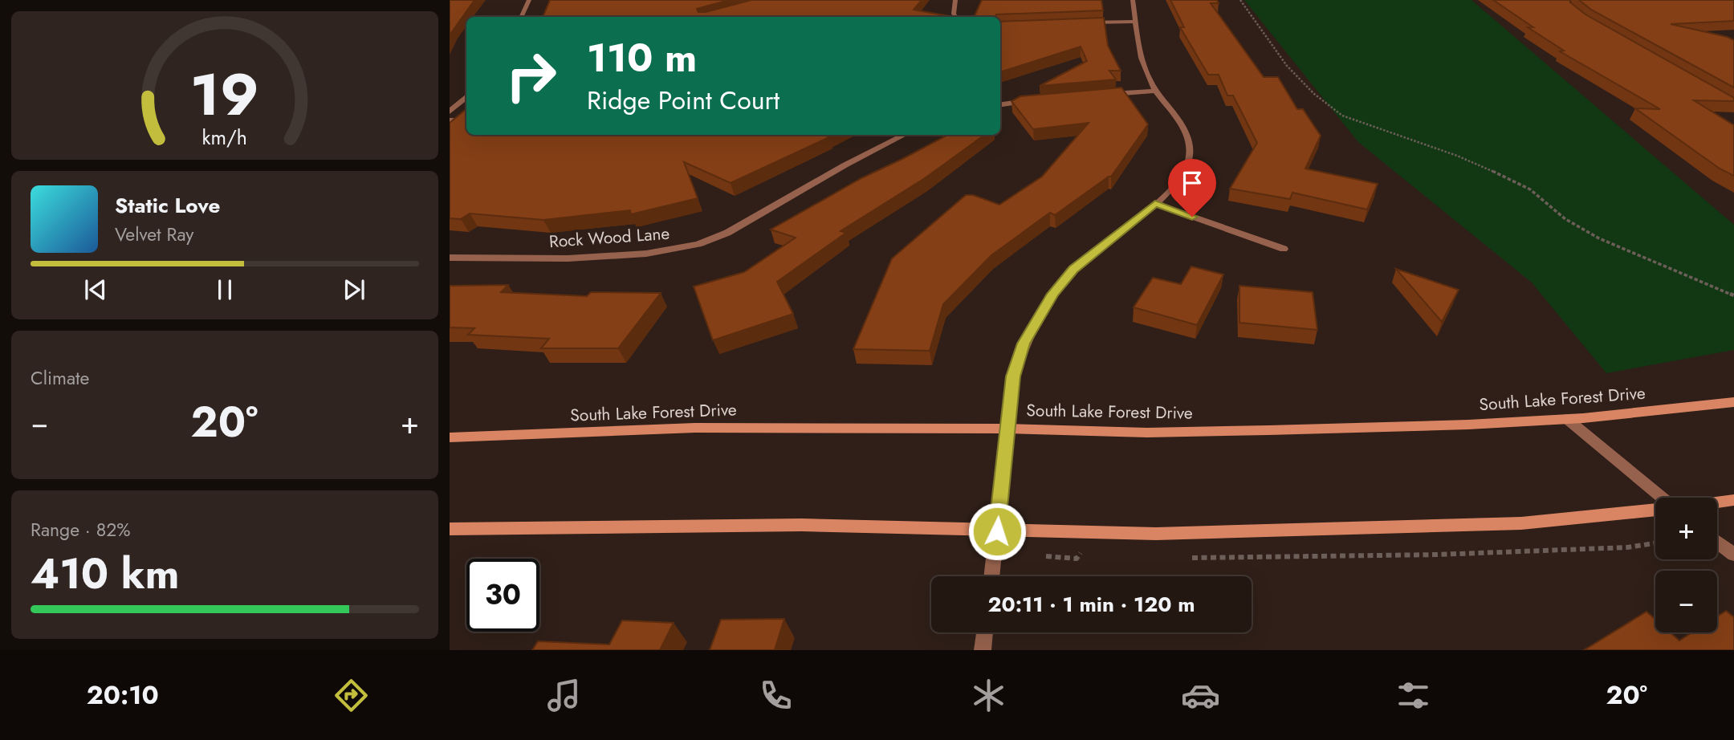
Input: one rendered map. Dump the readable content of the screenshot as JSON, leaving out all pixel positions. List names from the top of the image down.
{
  "streets": {
    "main road": ["South Lake Forest Drive"],
    "street": ["Rock Wood Lane"]
  },
  "page": {
    "turn": ["110 m", "Ridge Point Court"],
    "song": ["Static Love", "Velvet Ray"],
    "tile": [
      "Climate",
      ["Range · 82%", "410 km"]
    ],
    "heat": ["−", "20°", "+"],
    "map_buttons": ["+", "−"],
    "limit": "30",
    "trip": "20:11 · 1 min · 120 m",
    "tabs": ["20:10", "20°"],
    "gauge": ["19", "km/h"]
  }
}
